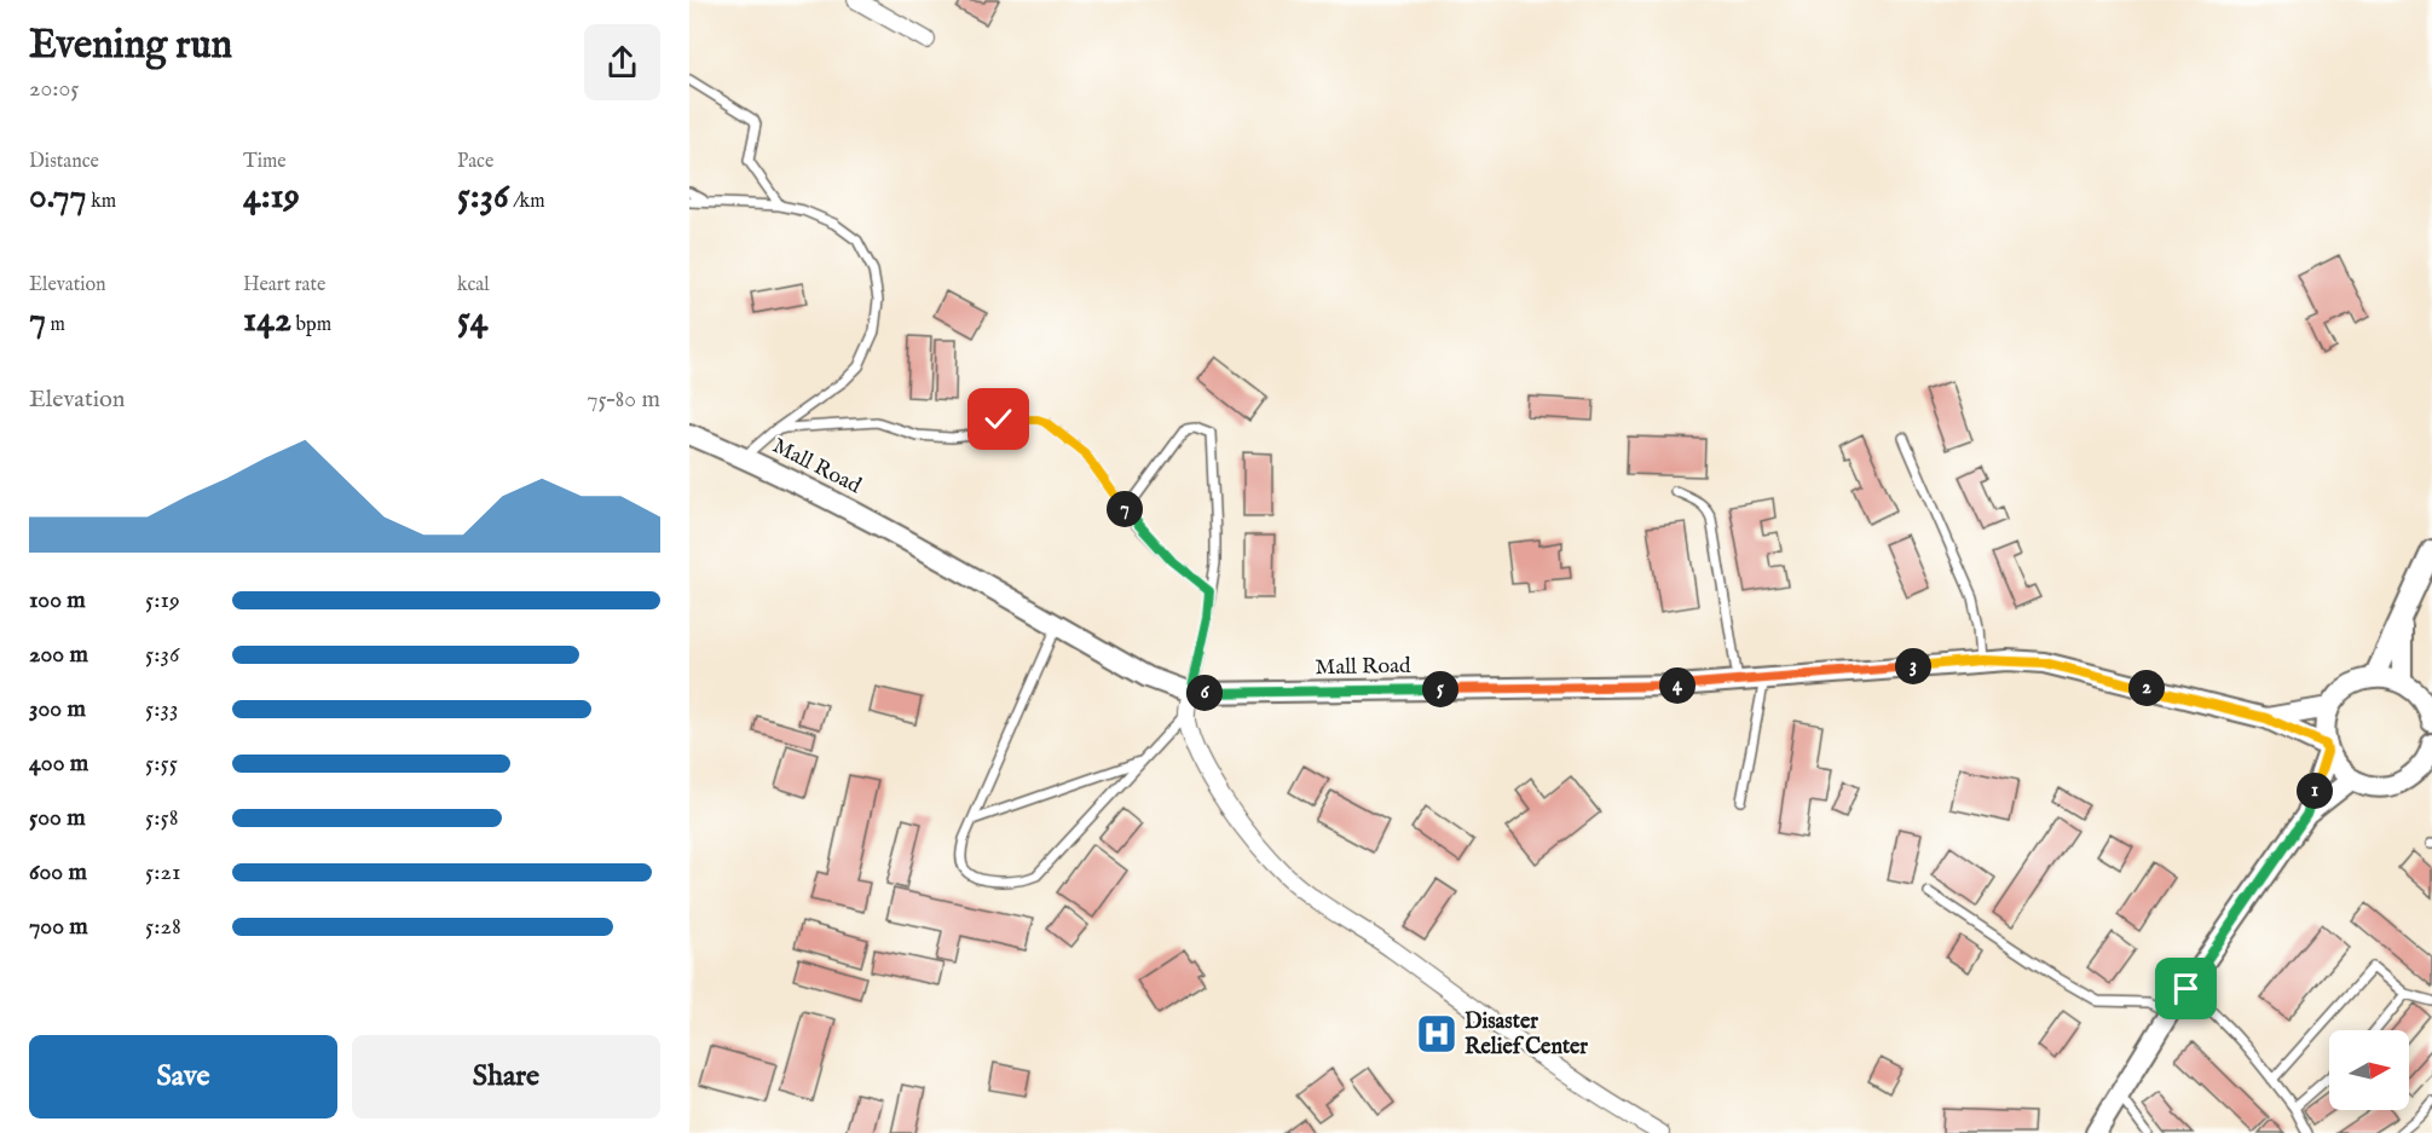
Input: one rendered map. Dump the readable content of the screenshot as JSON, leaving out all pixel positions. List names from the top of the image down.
{
  "streets": {
    "street": ["Mall Road"]
  },
  "places": {
    "hospital": ["Disaster Relief Center"]
  },
  "north": "right",
  "page": {
    "heading": ["Evening run", "20:05"],
    "stats": [
      ["Distance", "0.77 km"],
      ["Time", "4:19"],
      ["Pace", "5:36 /km"],
      ["Elevation", "7 m"],
      ["Heart rate", "142 bpm"],
      ["kcal", "54"]
    ],
    "chart": ["Elevation", "75–80 m"],
    "pins": [
      "7",
      "3",
      "4",
      "2",
      "5",
      "6",
      "1"
    ],
    "list": [
      {
        "name": "100 m",
        "note": "5:19"
      },
      {
        "name": "200 m",
        "note": "5:36"
      },
      {
        "name": "300 m",
        "note": "5:33"
      },
      {
        "name": "400 m",
        "note": "5:55"
      },
      {
        "name": "500 m",
        "note": "5:58"
      },
      {
        "name": "600 m",
        "note": "5:21"
      },
      {
        "name": "700 m",
        "note": "5:28"
      }
    ],
    "buttons": ["Save", "Share"]
  }
}
